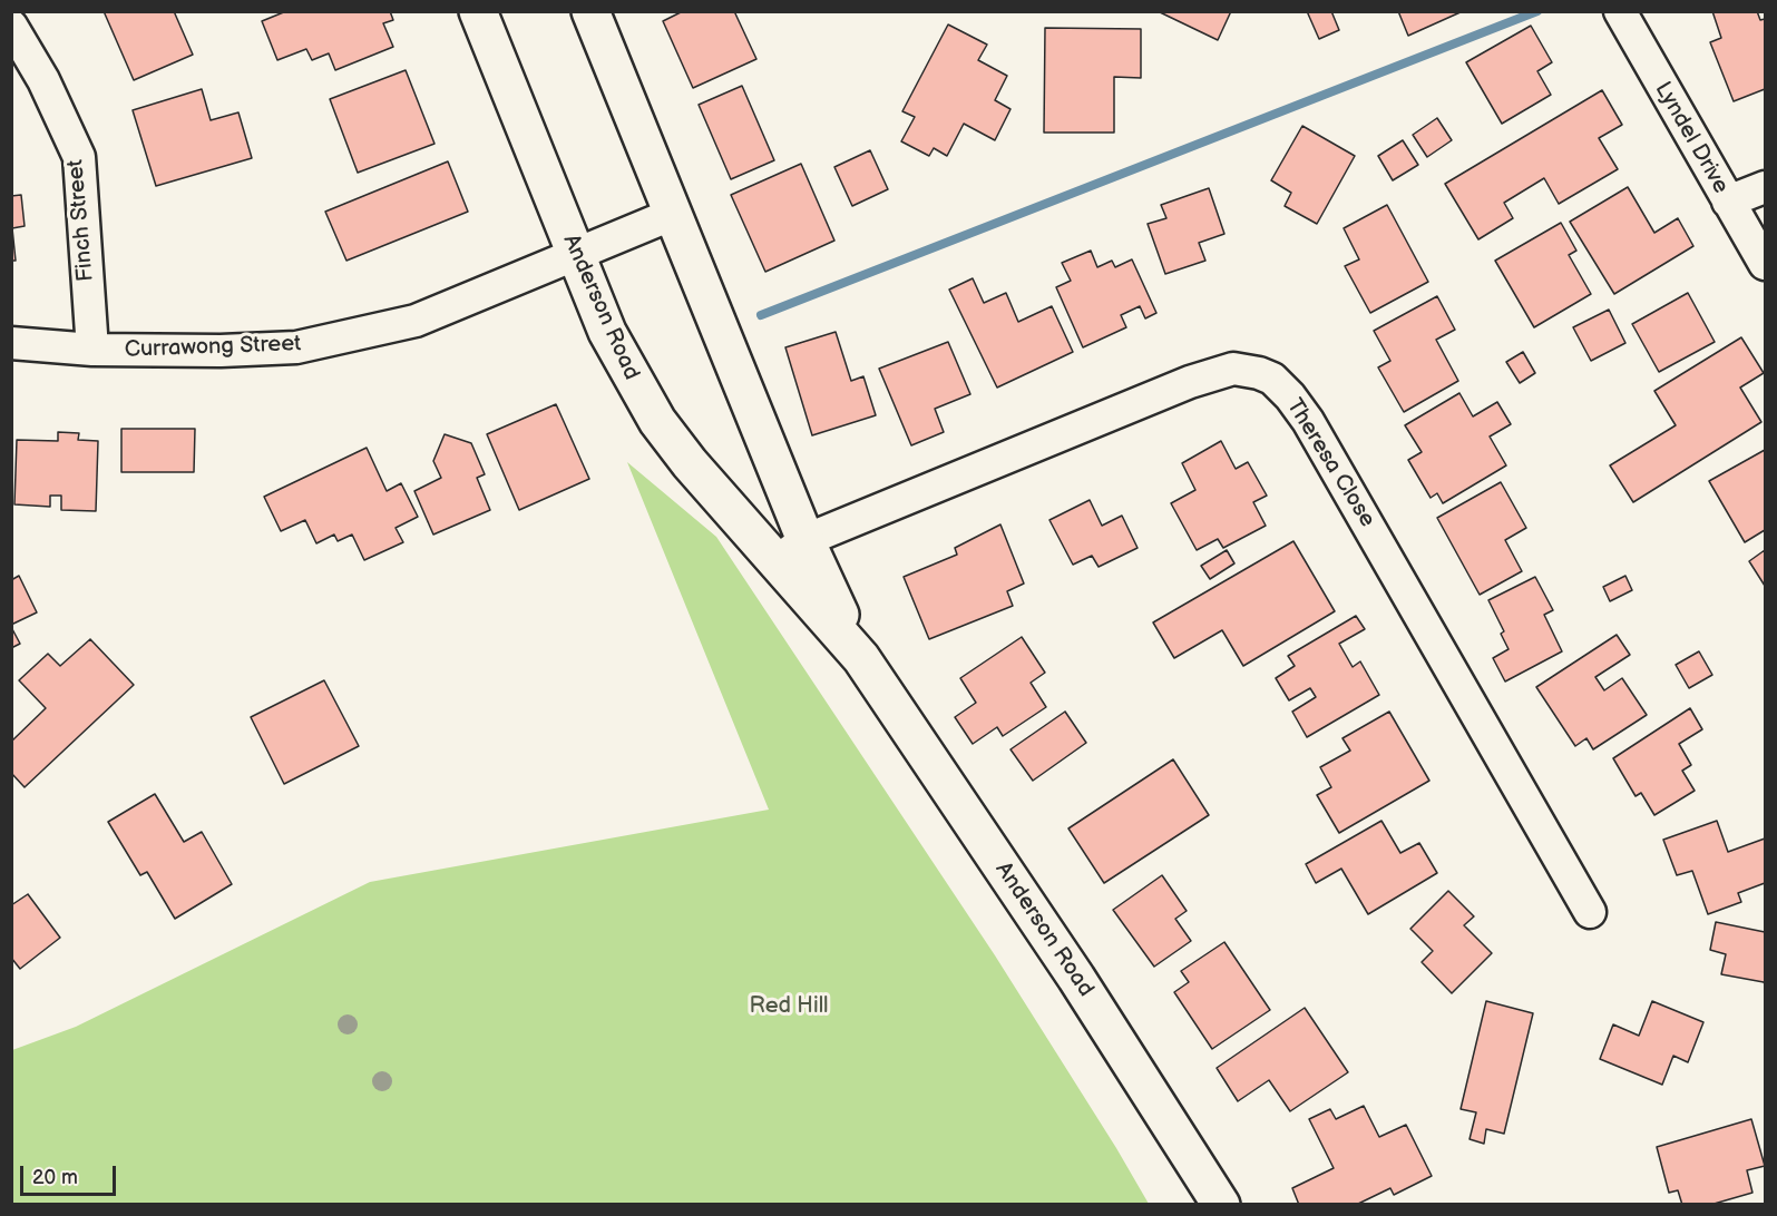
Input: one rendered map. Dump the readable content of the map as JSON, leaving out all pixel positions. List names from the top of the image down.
{
  "streets": {
    "street": [
      "Lyndel Drive",
      "Finch Street",
      "Anderson Road",
      "Currawong Street",
      "Theresa Close"
    ]
  },
  "crossings": [
    ["Finch Street", "Currawong Street"],
    ["Anderson Road", "Currawong Street"],
    ["Anderson Road", "Theresa Close"]
  ],
  "parks": ["Red Hill"],
  "scale_bar": "20 m"
}
